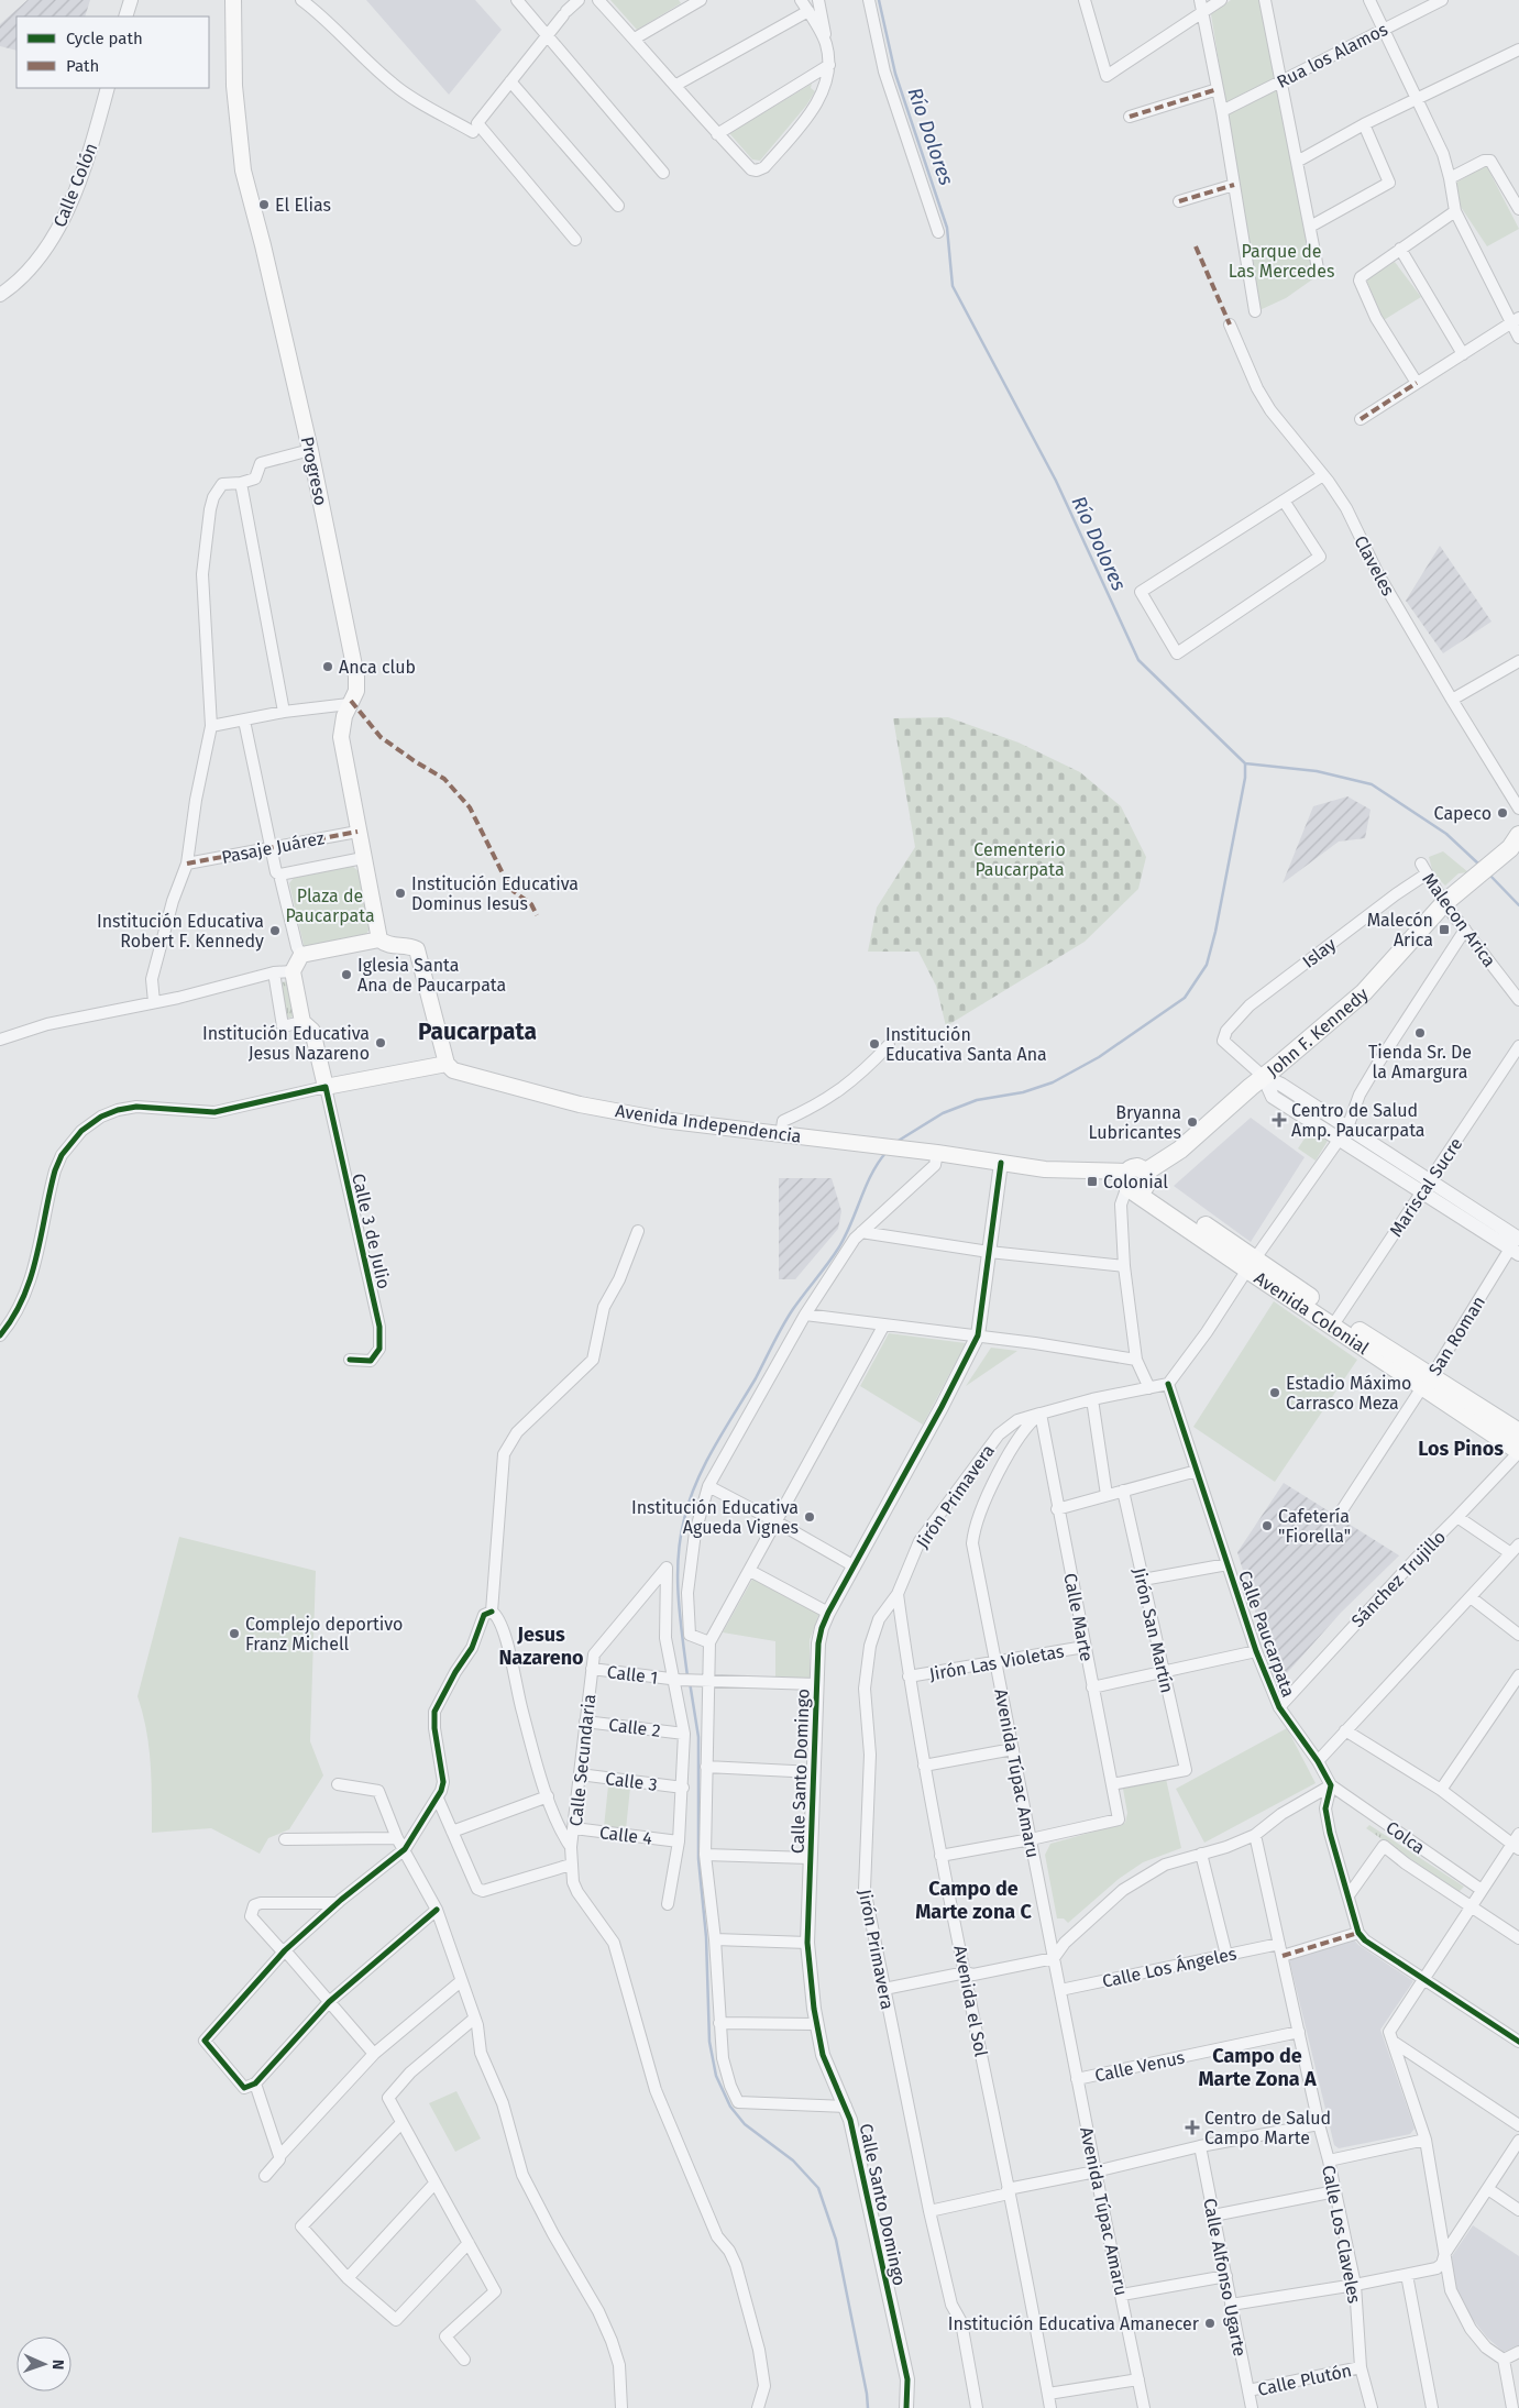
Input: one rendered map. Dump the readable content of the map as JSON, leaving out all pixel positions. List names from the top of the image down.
{
  "streets": {
    "main road": [
      "Progreso",
      "John F. Kennedy",
      "Avenida Independencia",
      "Avenida Colonial"
    ],
    "street": [
      "Rua los Alamos",
      "Calle Colón",
      "Claveles",
      "Pasaje Juárez",
      "Malecon Arica",
      "Islay",
      "Mariscal Sucre",
      "Calle 3 de Julio",
      "San Roman",
      "Jirón Primavera",
      "Sánchez Trujillo",
      "Calle Marte",
      "Jirón San Martín",
      "Calle Paucarpata",
      "Jirón Las Violetas",
      "Calle 1",
      "Calle 2",
      "Calle Secundaria",
      "Calle Santo Domingo",
      "Avenida Túpac Amaru",
      "Calle 3",
      "Calle 4",
      "Colca",
      "Calle Los Ángeles",
      "Avenida el Sol",
      "Calle Venus",
      "Calle Los Claveles",
      "Calle Alfonso Ugarte",
      "Calle Plutón"
    ]
  },
  "crossings": [
    ["Progreso", "Pasaje Juárez"],
    ["Malecon Arica", "Islay"],
    ["Malecon Arica", "John F. Kennedy"],
    ["Islay", "John F. Kennedy"],
    ["John F. Kennedy", "Avenida Independencia"],
    ["John F. Kennedy", "Avenida Colonial"],
    ["Avenida Independencia", "Avenida Colonial"],
    ["Avenida Independencia", "Calle Santo Domingo"],
    ["Mariscal Sucre", "Avenida Colonial"],
    ["Avenida Colonial", "San Roman"],
    ["Avenida Colonial", "Sánchez Trujillo"],
    ["Jirón Primavera", "Calle Marte"],
    ["Jirón Primavera", "Avenida Túpac Amaru"],
    ["Jirón Primavera", "Avenida el Sol"],
    ["Sánchez Trujillo", "Calle Paucarpata"],
    ["Calle Marte", "Jirón San Martín"],
    ["Calle Marte", "Jirón Las Violetas"],
    ["Calle Marte", "Avenida Túpac Amaru"],
    ["Calle Paucarpata", "Colca"],
    ["Jirón Las Violetas", "Avenida Túpac Amaru"],
    ["Jirón Las Violetas", "Avenida el Sol"],
    ["Calle 1", "Calle Secundaria"],
    ["Calle 1", "Calle Santo Domingo"],
    ["Calle 2", "Calle Secundaria"],
    ["Calle Secundaria", "Calle 3"],
    ["Calle Secundaria", "Calle 4"],
    ["Avenida Túpac Amaru", "Calle Los Ángeles"],
    ["Avenida Túpac Amaru", "Calle Venus"],
    ["Calle Los Ángeles", "Calle Los Claveles"],
    ["Calle Venus", "Calle Los Claveles"],
    ["Calle Los Claveles", "Calle Plutón"],
    ["Calle Alfonso Ugarte", "Calle Plutón"]
  ],
  "districts": [
    "Paucarpata",
    "Los Pinos",
    "Jesus Nazareno",
    "Campo de Marte zona C",
    "Campo de Marte Zona A"
  ],
  "water": ["Río Dolores"],
  "parks": ["Parque de Las Mercedes", "Cementerio Paucarpata", "Plaza de Paucarpata"],
  "places": {
    "other": [
      "El Elias",
      "Anca club",
      "Capeco",
      "Institución Educativa Dominus Iesus",
      "Institución Educativa Robert F. Kennedy",
      "Iglesia Santa Ana de Paucarpata",
      "Tienda Sr. De la Amargura",
      "Institución Educativa Jesus Nazareno",
      "Institución Educativa Santa Ana",
      "Bryanna Lubricantes",
      "Estadio Máximo Carrasco Meza",
      "Institución Educativa Agueda Vignes",
      "Cafetería \"Fiorella\"",
      "Complejo deportivo Franz Michell",
      "Institución Educativa Amanecer"
    ],
    "transit": ["Malecón Arica", "Colonial"],
    "health": ["Centro de Salud Amp. Paucarpata", "Centro de Salud Campo Marte"]
  },
  "legend": ["Cycle path", "Path"],
  "north": "right"
}
